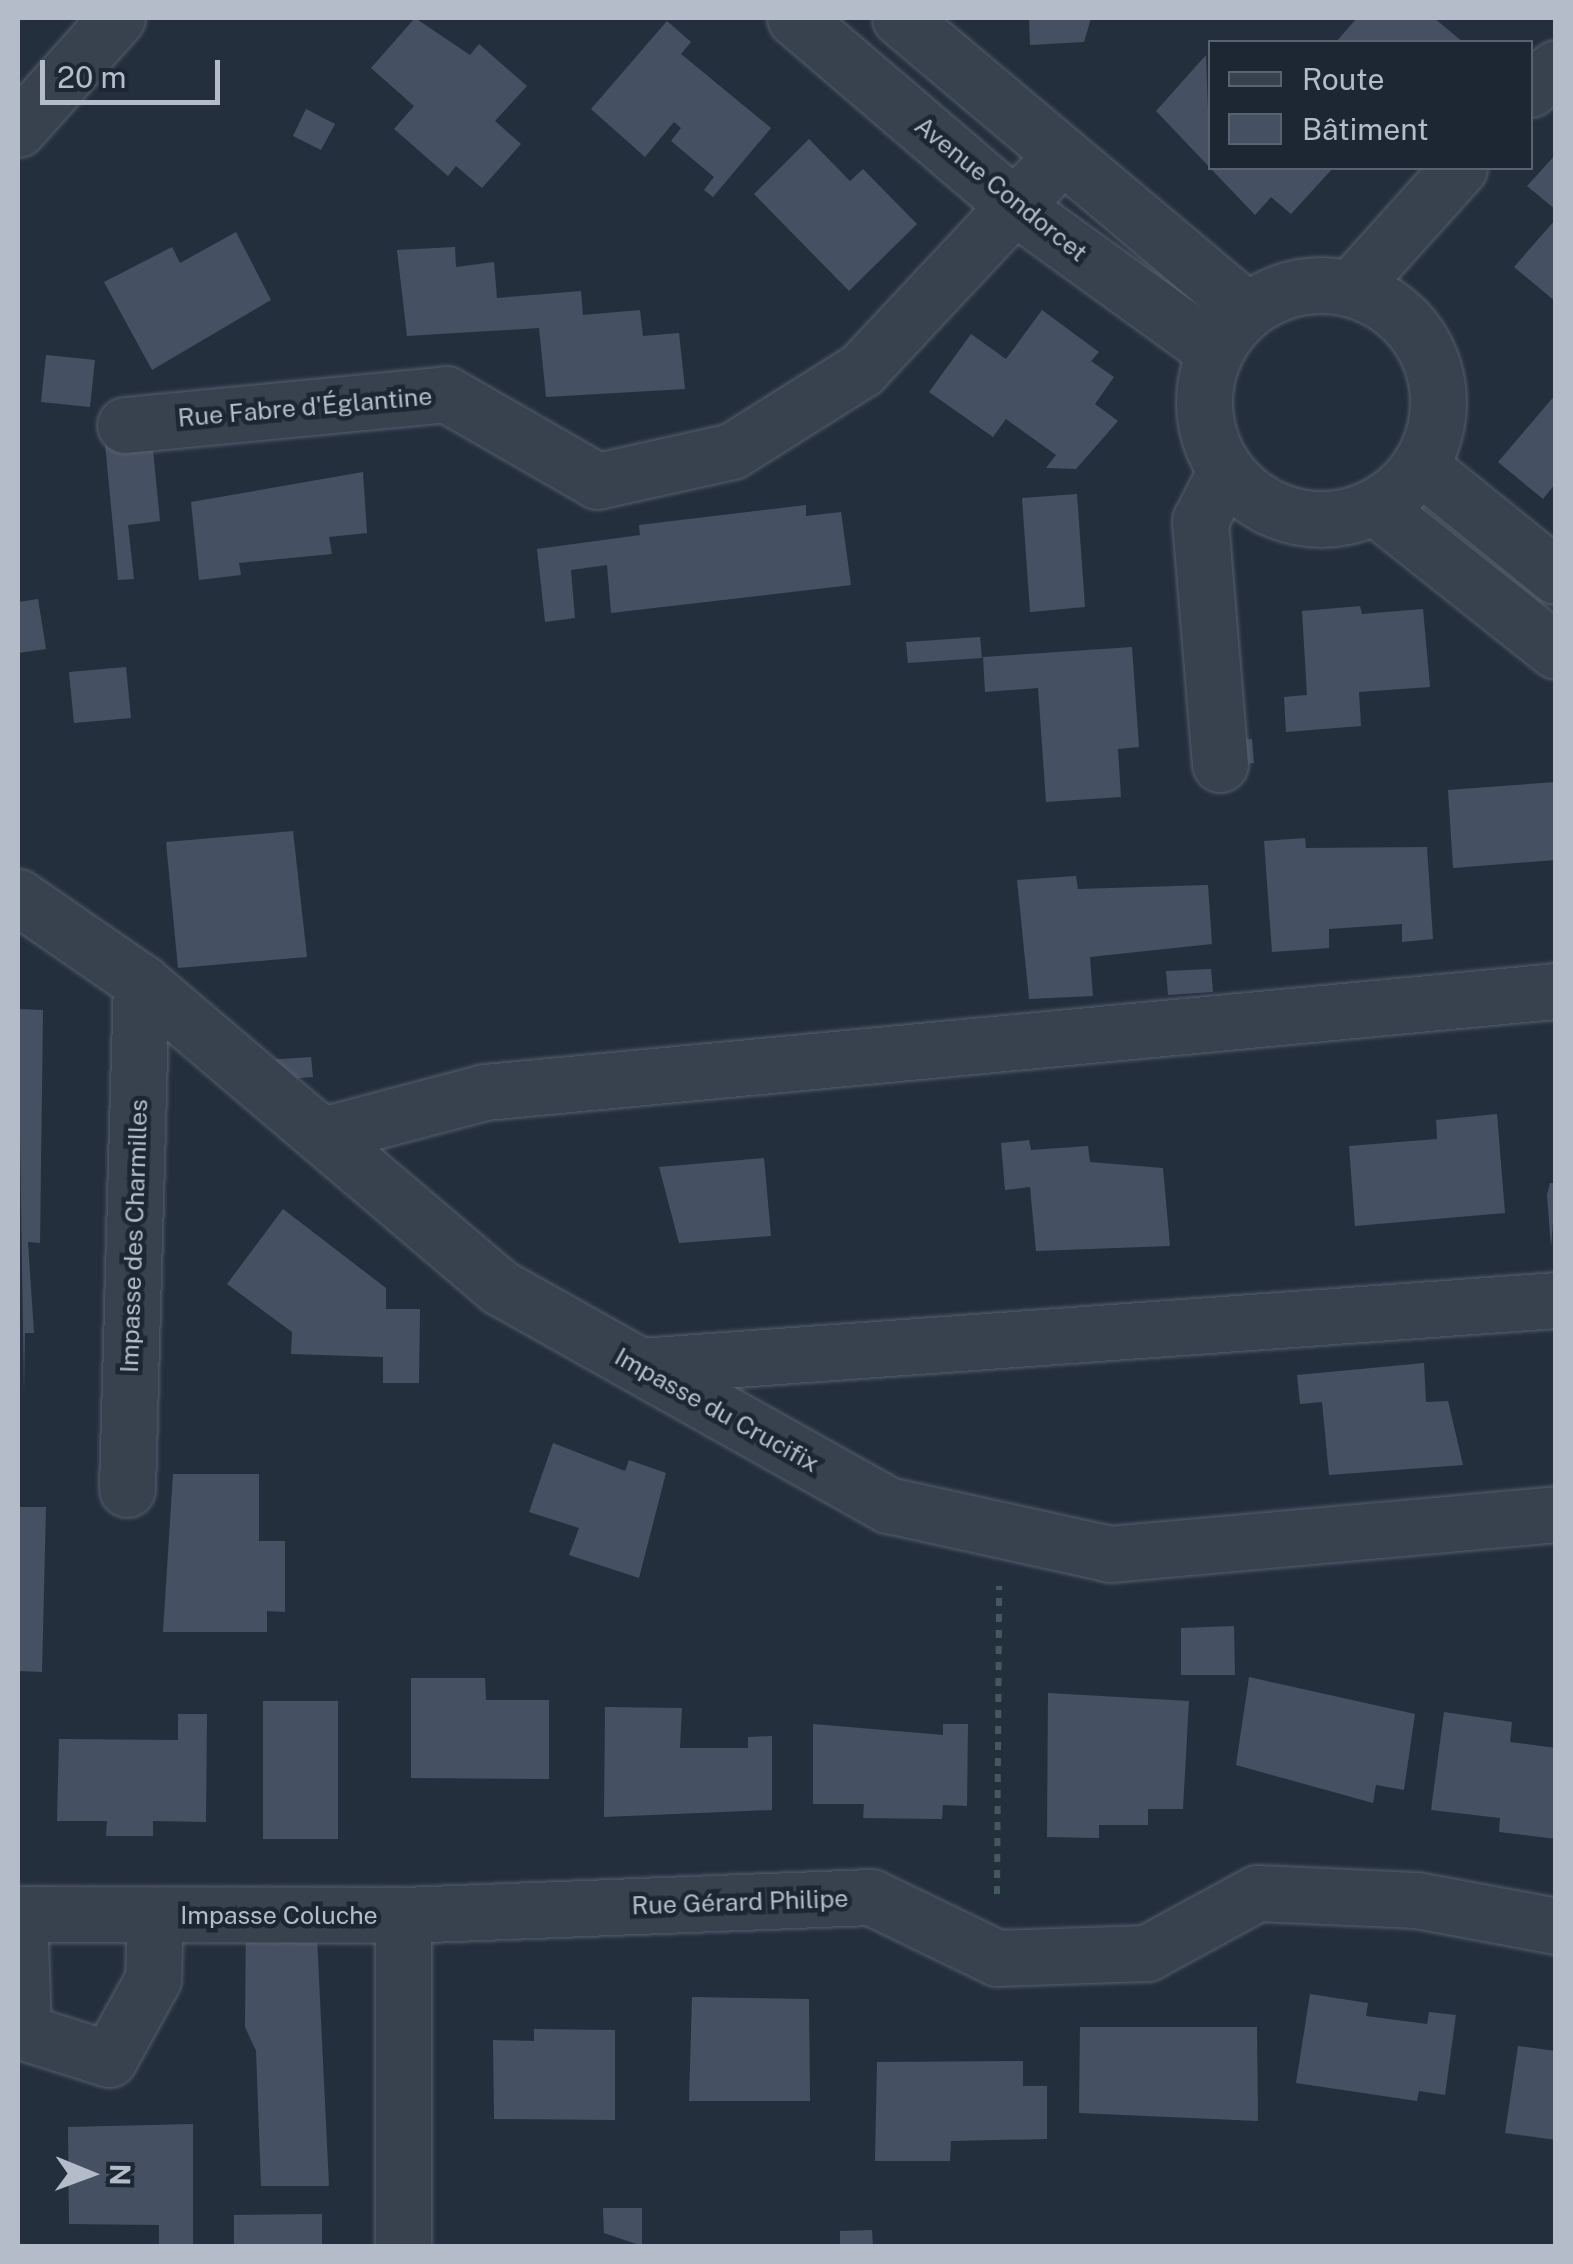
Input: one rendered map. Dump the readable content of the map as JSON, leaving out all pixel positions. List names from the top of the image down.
{
  "streets": {
    "street": [
      "Avenue Condorcet",
      "Rue Fabre d'Églantine",
      "Impasse des Charmilles",
      "Impasse du Crucifix",
      "Rue Gérard Philipe",
      "Impasse Coluche"
    ]
  },
  "crossings": [
    ["Avenue Condorcet", "Rue Fabre d'Églantine"],
    ["Impasse des Charmilles", "Impasse du Crucifix"],
    ["Rue Gérard Philipe", "Impasse Coluche"]
  ],
  "legend": ["Route", "Bâtiment"],
  "scale_bar": "20 m",
  "north": "right"
}
